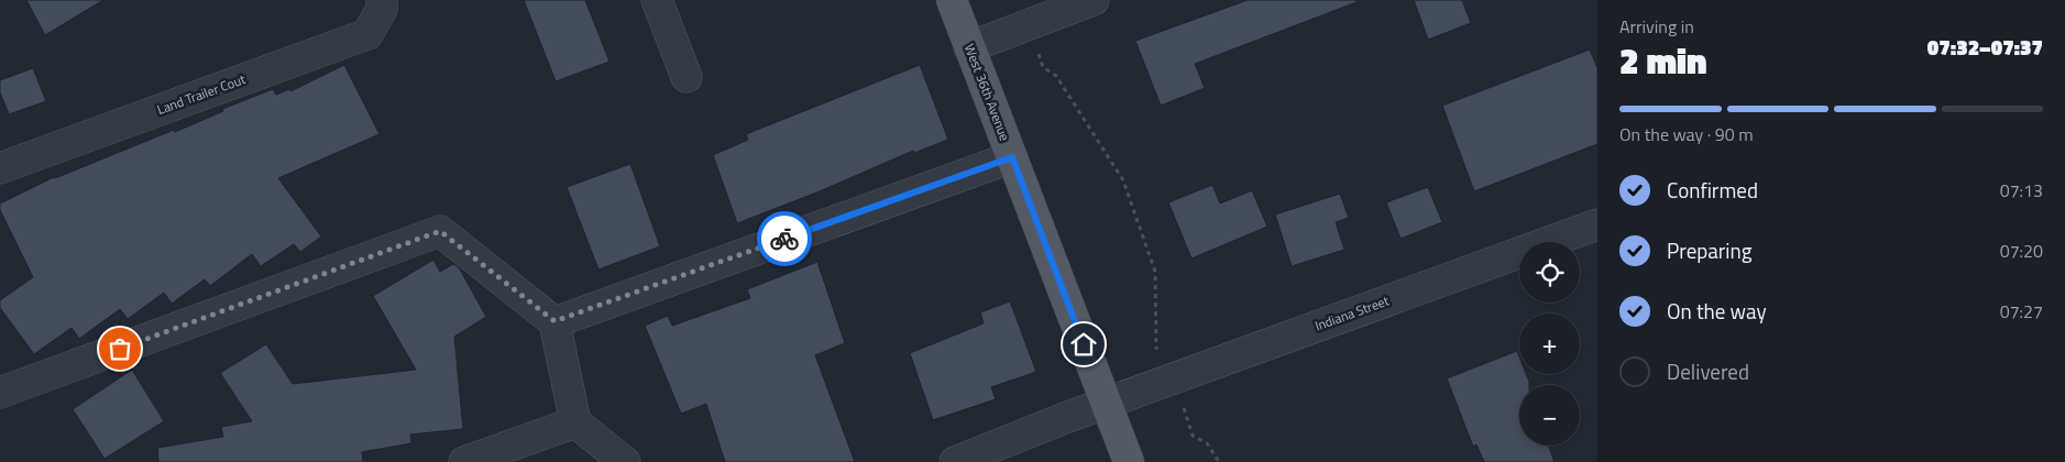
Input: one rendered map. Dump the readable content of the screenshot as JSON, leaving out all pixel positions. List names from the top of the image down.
{
  "streets": {
    "main road": ["West 36th Avenue"],
    "street": ["Land Trailer Cout", "Indiana Street"]
  },
  "crossings": [
    ["West 36th Avenue", "Indiana Street"]
  ],
  "page": {
    "heading": ["2 min", "Arriving in", "07:32–07:37"],
    "bar": "On the way · 90 m",
    "list": [
      ["Confirmed", "07:13"],
      ["Preparing", "07:20"],
      ["On the way", "07:27"],
      "Delivered"
    ],
    "map_buttons": ["+", "−"]
  }
}
